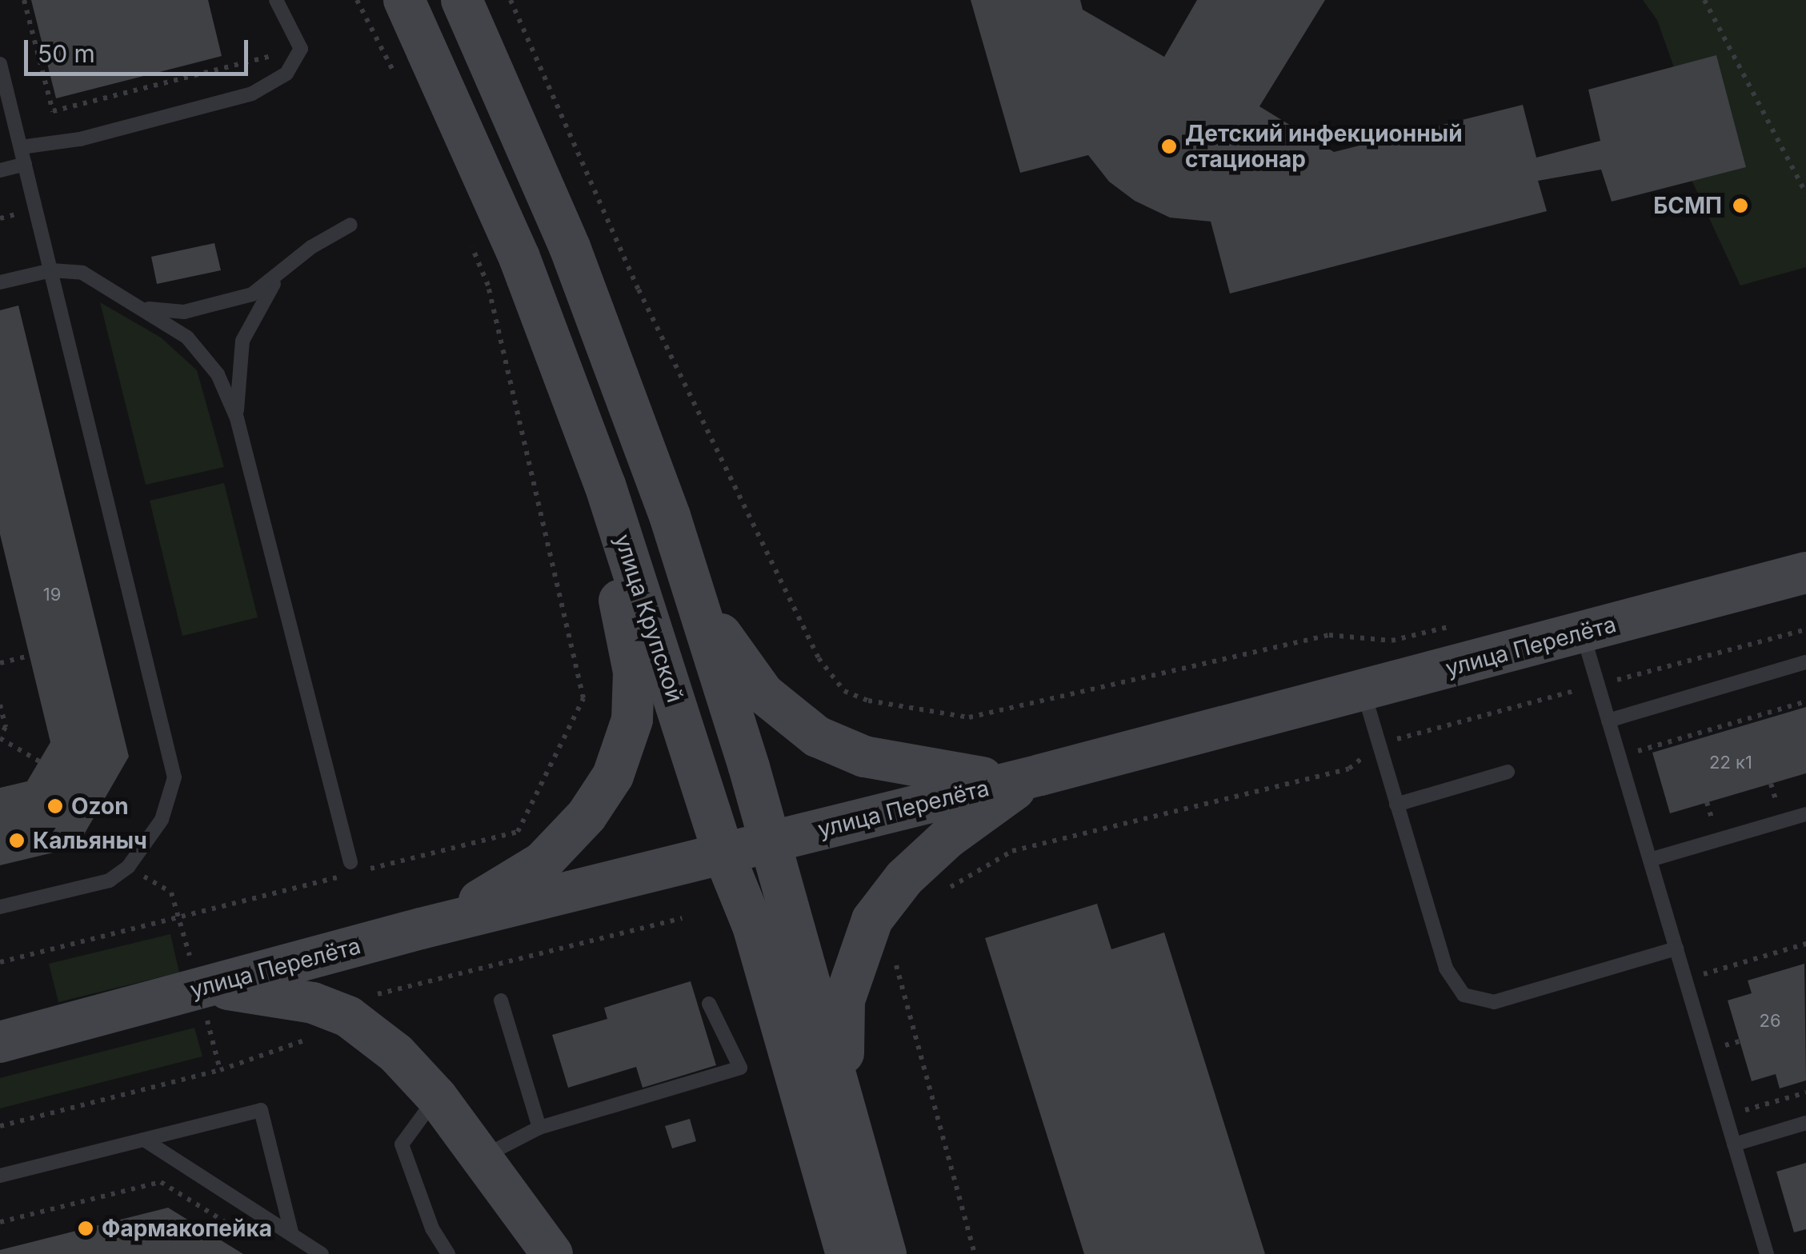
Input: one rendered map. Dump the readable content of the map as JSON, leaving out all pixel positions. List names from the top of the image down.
{
  "streets": {
    "main road": ["улица Крупской", "улица Перелёта"]
  },
  "crossings": [
    ["улица Крупской", "улица Перелёта"]
  ],
  "places": [
    "Детский инфекционный стационар",
    "БСМП",
    "Ozon",
    "Кальяныч",
    "Фармакопейка"
  ],
  "house_numbers": ["19", "22 к1", "26"],
  "scale_bar": "50 m"
}
